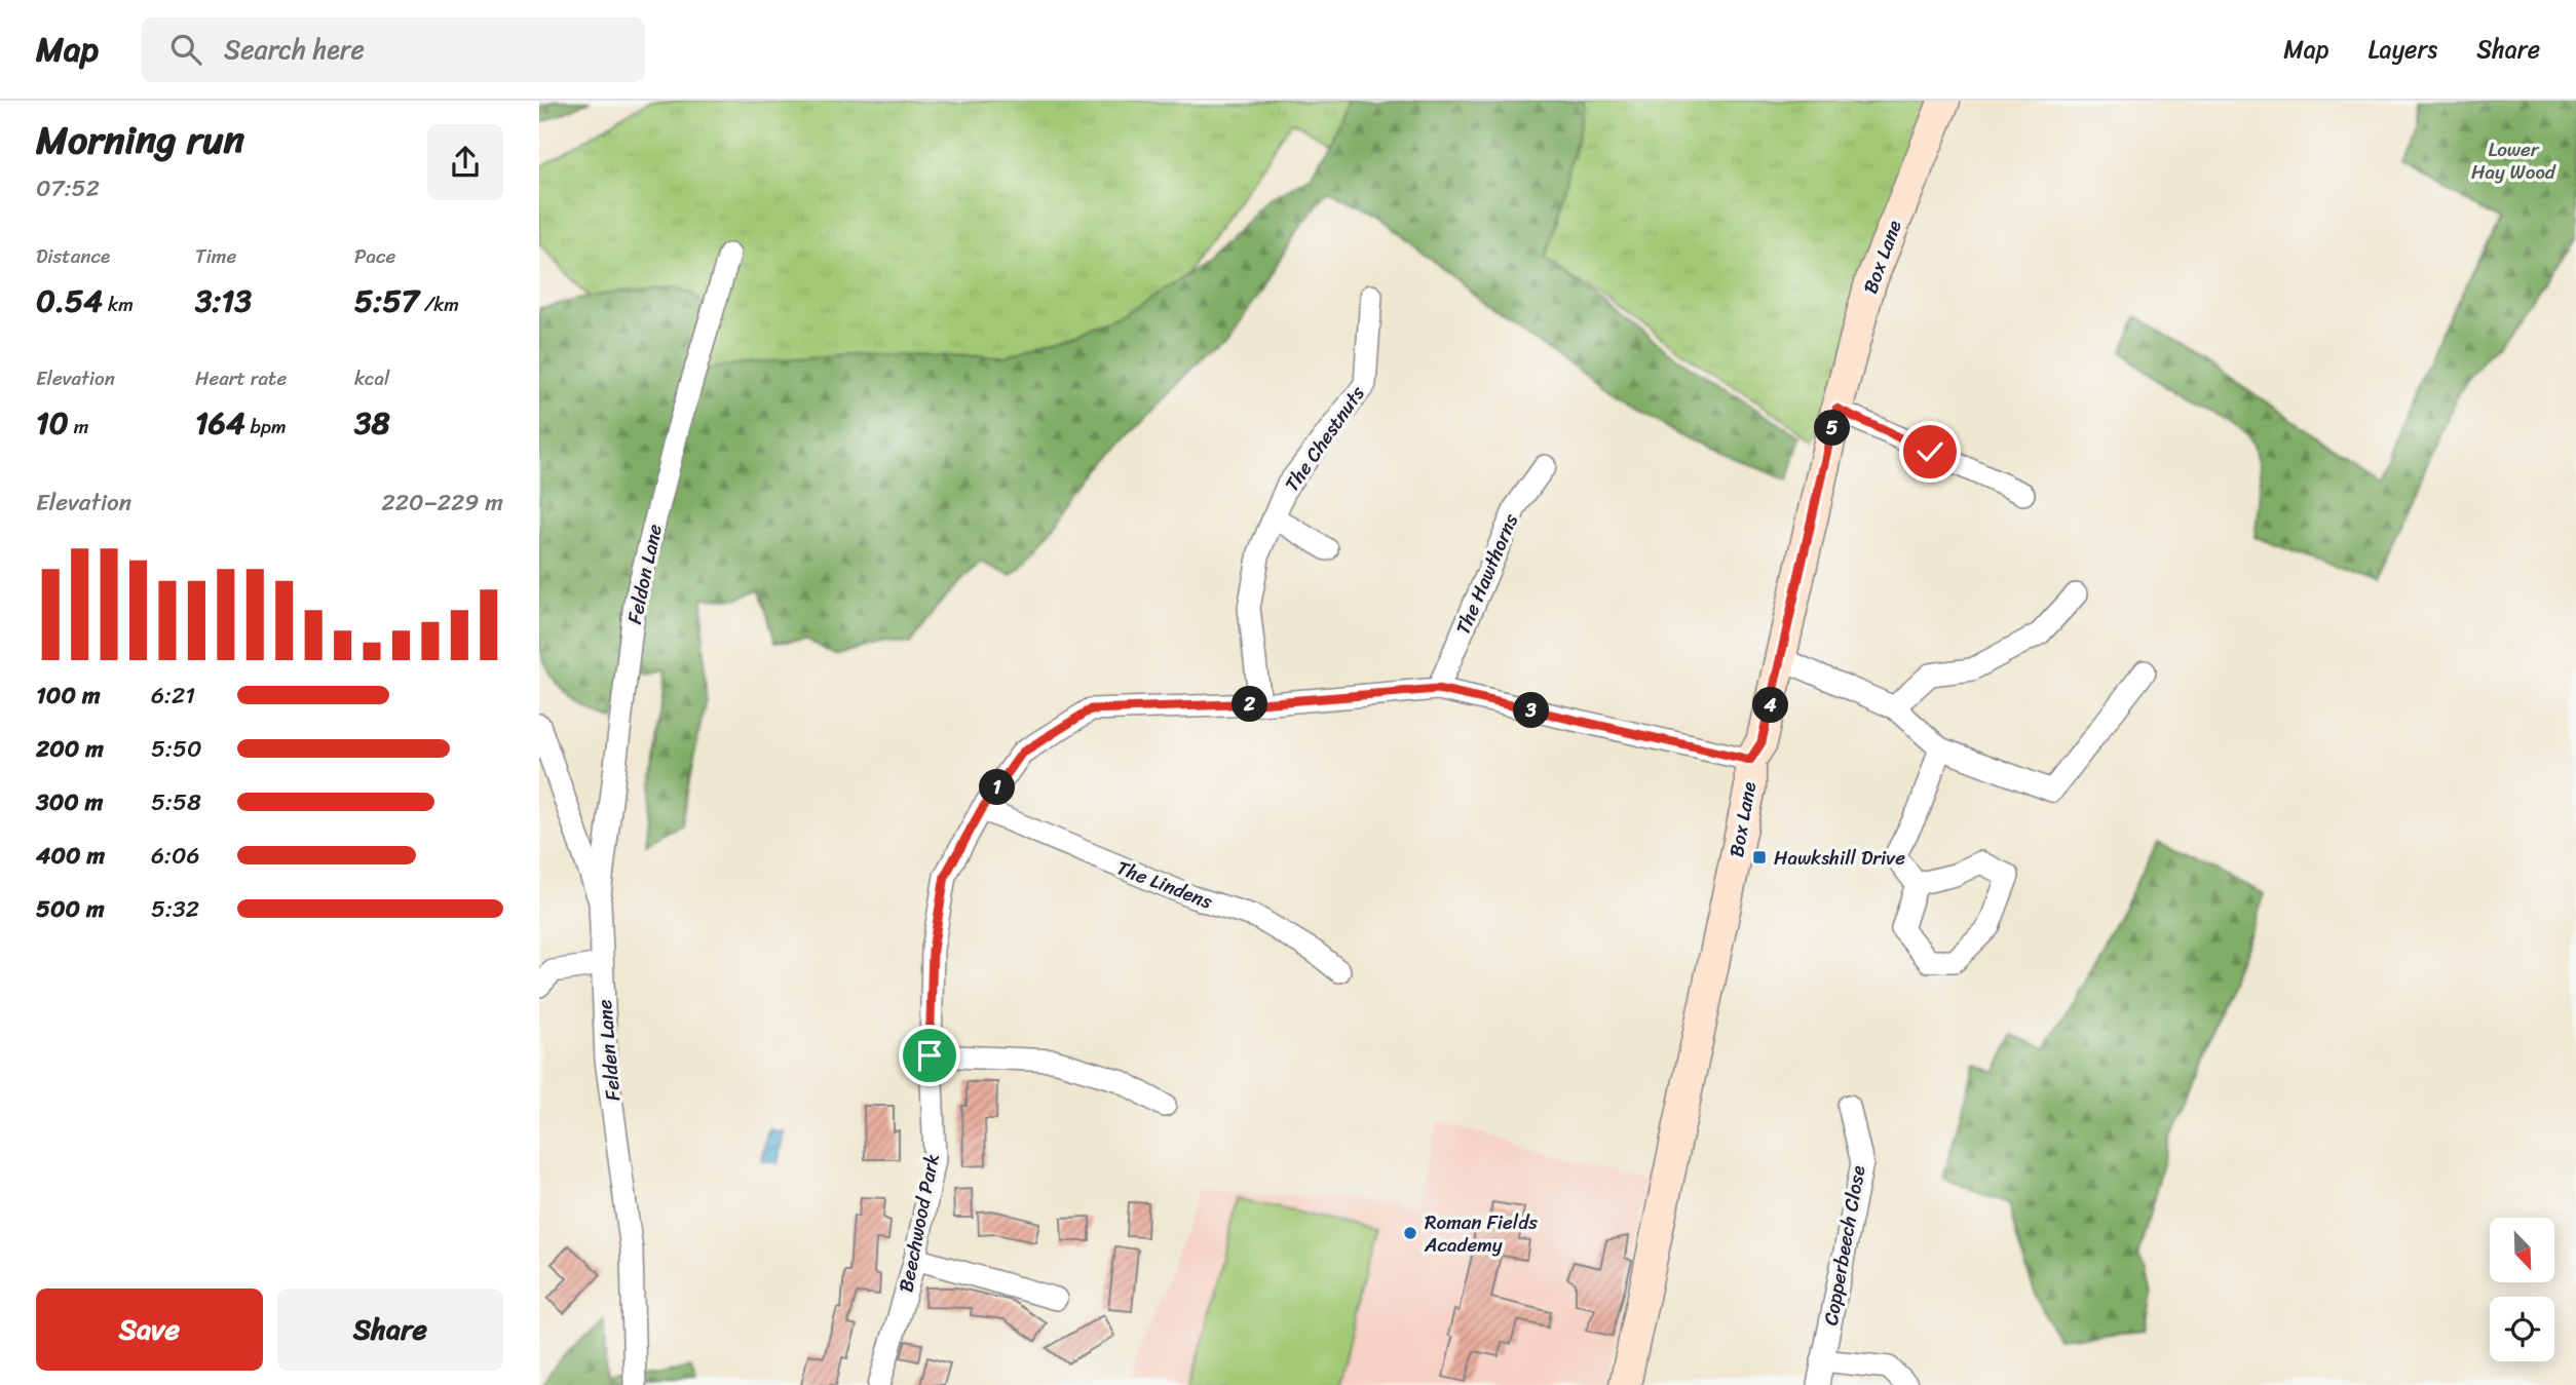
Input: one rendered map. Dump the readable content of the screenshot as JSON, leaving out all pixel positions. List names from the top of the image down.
{
  "streets": {
    "main road": ["Box Lane"],
    "street": [
      "The Chestnuts",
      "Feldon Lane",
      "The Hawthorns",
      "The Lindens",
      "Felden Lane",
      "Beechwood Park",
      "Copperbeech Close"
    ]
  },
  "crossings": [
    ["Box Lane", "Beechwood Park"],
    ["The Chestnuts", "Beechwood Park"],
    ["Feldon Lane", "Felden Lane"],
    ["The Hawthorns", "Beechwood Park"],
    ["The Lindens", "Beechwood Park"]
  ],
  "parks": ["Lower Hay Wood"],
  "places": {
    "transit": ["Hawkshill Drive"],
    "other": ["Roman Fields Academy"]
  },
  "north": "bottom right",
  "page": {
    "header": "Map",
    "search": "Search here",
    "nav": ["Map", "Layers", "Share"],
    "heading": ["Morning run", "07:52"],
    "stats": [
      ["Distance", "0.54 km"],
      ["Time", "3:13"],
      ["Pace", "5:57 /km"],
      ["Elevation", "10 m"],
      ["Heart rate", "164 bpm"],
      ["kcal", "38"]
    ],
    "pins": [
      "5",
      "2",
      "4",
      "3",
      "1"
    ],
    "chart": ["Elevation", "220–229 m"],
    "list": [
      {
        "name": "100 m",
        "note": "6:21"
      },
      {
        "name": "200 m",
        "note": "5:50"
      },
      {
        "name": "300 m",
        "note": "5:58"
      },
      {
        "name": "400 m",
        "note": "6:06"
      },
      {
        "name": "500 m",
        "note": "5:32"
      }
    ],
    "buttons": ["Save", "Share"]
  }
}
